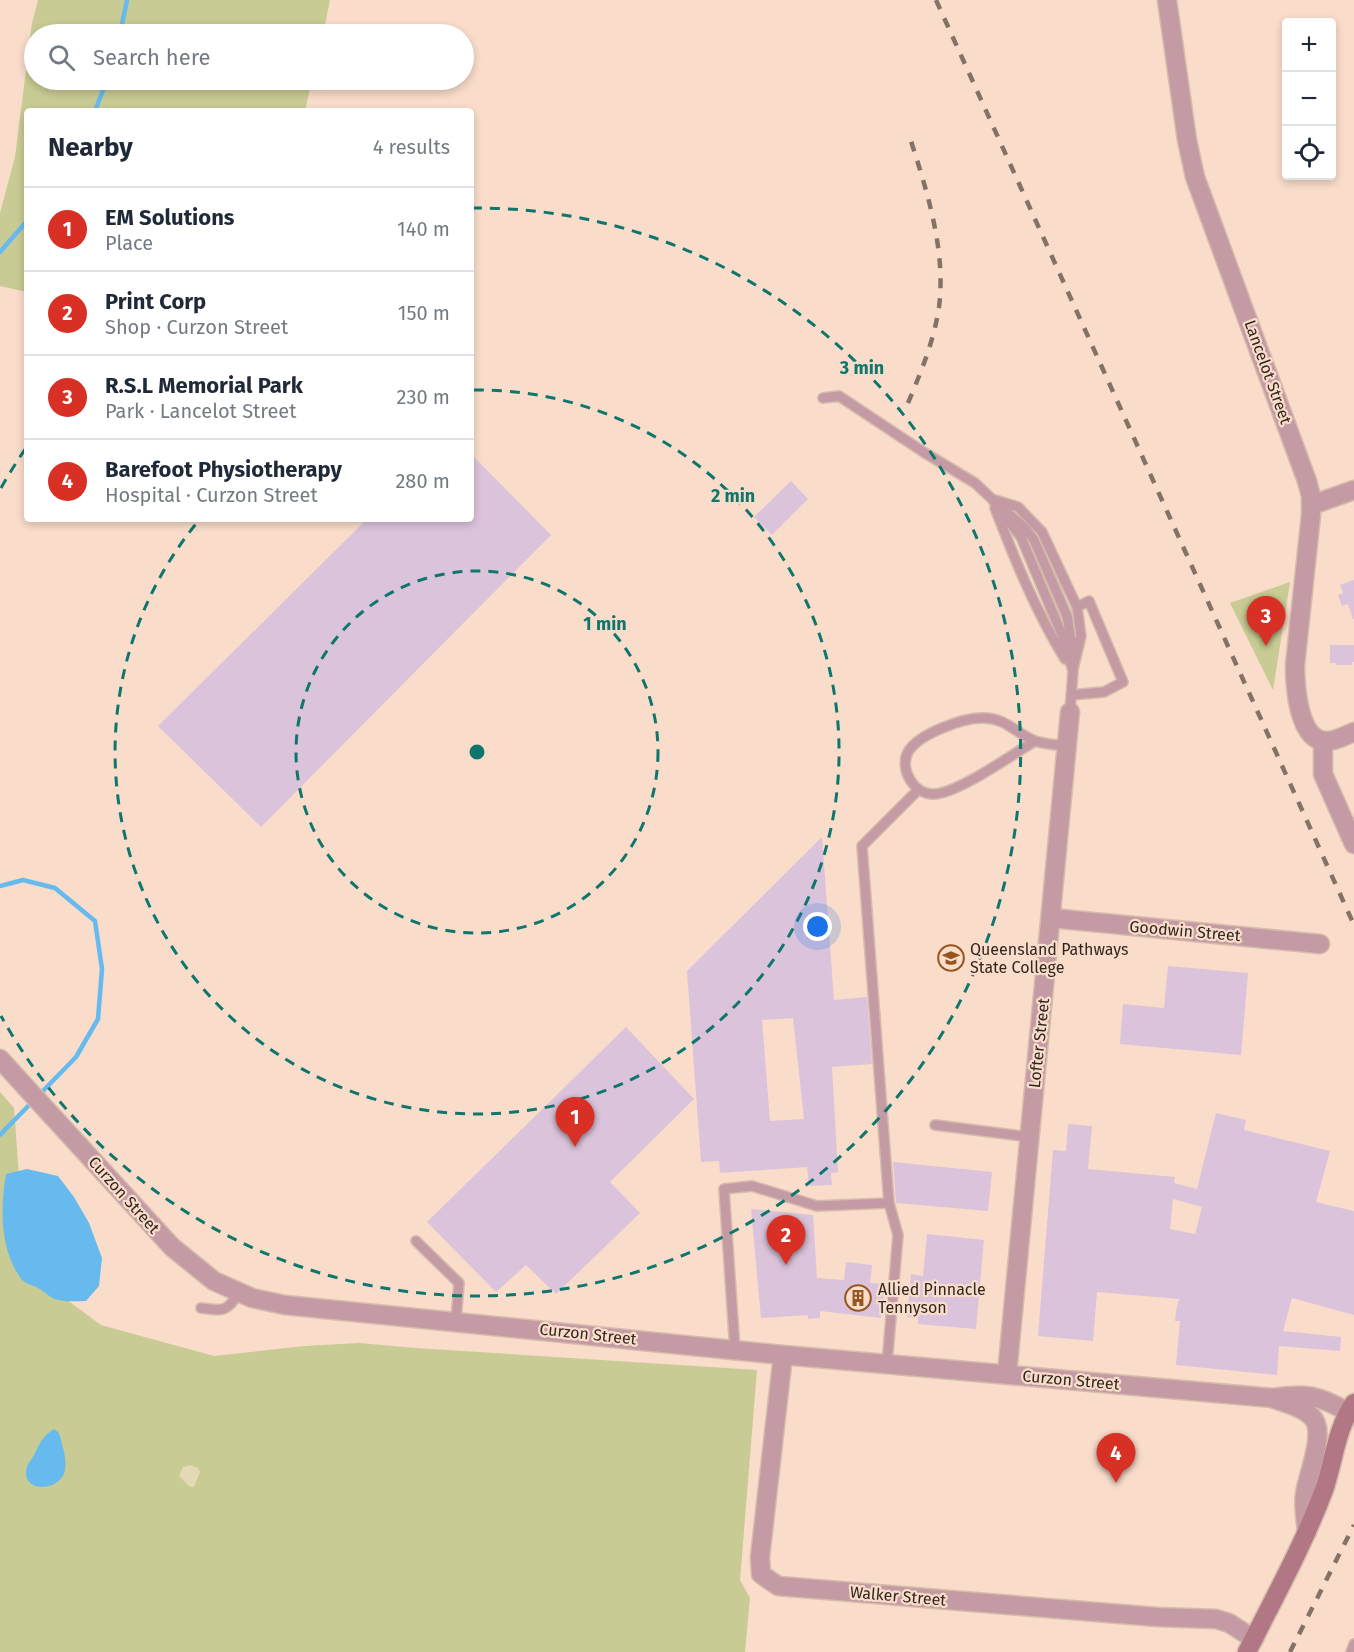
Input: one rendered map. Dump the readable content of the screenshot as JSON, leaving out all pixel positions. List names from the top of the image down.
{
  "streets": {
    "street": [
      "Lancelot Street",
      "Goodwin Street",
      "Lofter Street",
      "Curzon Street",
      "Walker Street"
    ]
  },
  "crossings": [
    ["Goodwin Street", "Lofter Street"],
    ["Lofter Street", "Curzon Street"],
    ["Curzon Street", "Walker Street"]
  ],
  "places": {
    "school or university": ["Queensland Pathways State College"],
    "building": ["Allied Pinnacle Tennyson"]
  },
  "page": {
    "map_buttons": ["+", "−"],
    "search": "Search here",
    "heading": ["Nearby", "4 results"],
    "list": [
      {
        "mark": "1",
        "name": "EM Solutions",
        "note": "Place",
        "value": "140 m"
      },
      {
        "mark": "2",
        "name": "Print Corp",
        "note": "Shop · Curzon Street",
        "value": "150 m"
      },
      {
        "mark": "3",
        "name": "R.S.L Memorial Park",
        "note": "Park · Lancelot Street",
        "value": "230 m"
      },
      {
        "mark": "4",
        "name": "Barefoot Physiotherapy",
        "note": "Hospital · Curzon Street",
        "value": "280 m"
      }
    ],
    "pins": [
      "3",
      "1",
      "2",
      "4"
    ]
  },
  "rings": ["3 min", "2 min", "1 min"]
}
